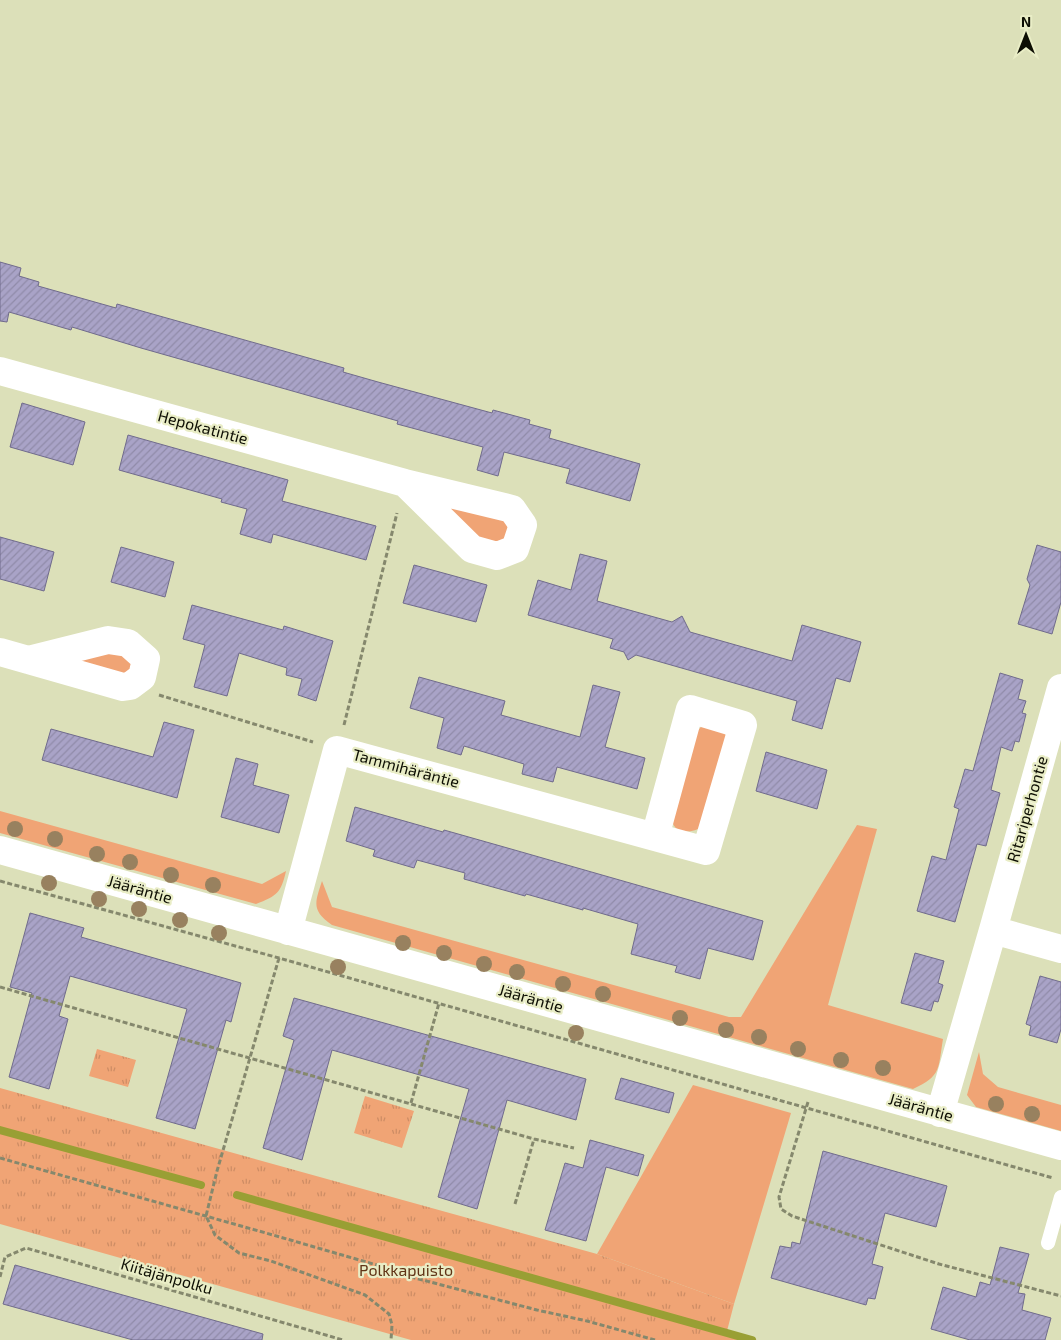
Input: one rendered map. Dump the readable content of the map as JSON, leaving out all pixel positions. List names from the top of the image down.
{
  "streets": {
    "street": [
      "Hepokatintie",
      "Tammihäräntie",
      "Ritariperhontie",
      "Jääräntie"
    ],
    "path": ["Kiitäjänpolku"]
  },
  "crossings": [
    ["Tammihäräntie", "Jääräntie"],
    ["Ritariperhontie", "Jääräntie"]
  ],
  "parks": ["Polkkapuisto"],
  "north": "top"
}
